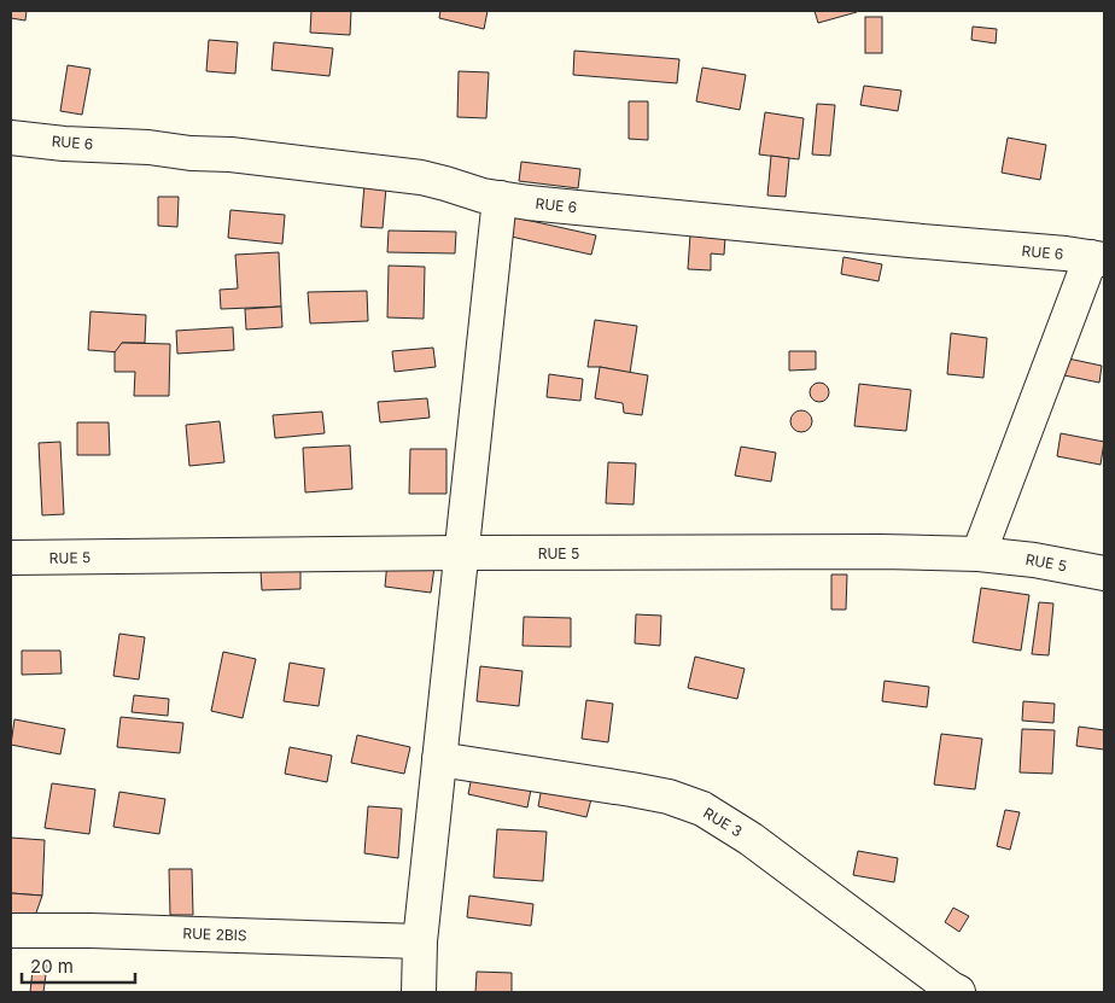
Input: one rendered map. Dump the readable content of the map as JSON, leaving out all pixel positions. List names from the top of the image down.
{
  "streets": {
    "street": [
      "RUE 6",
      "RUE 5",
      "RUE 3",
      "RUE 2BIS"
    ]
  },
  "scale_bar": "20 m"
}
